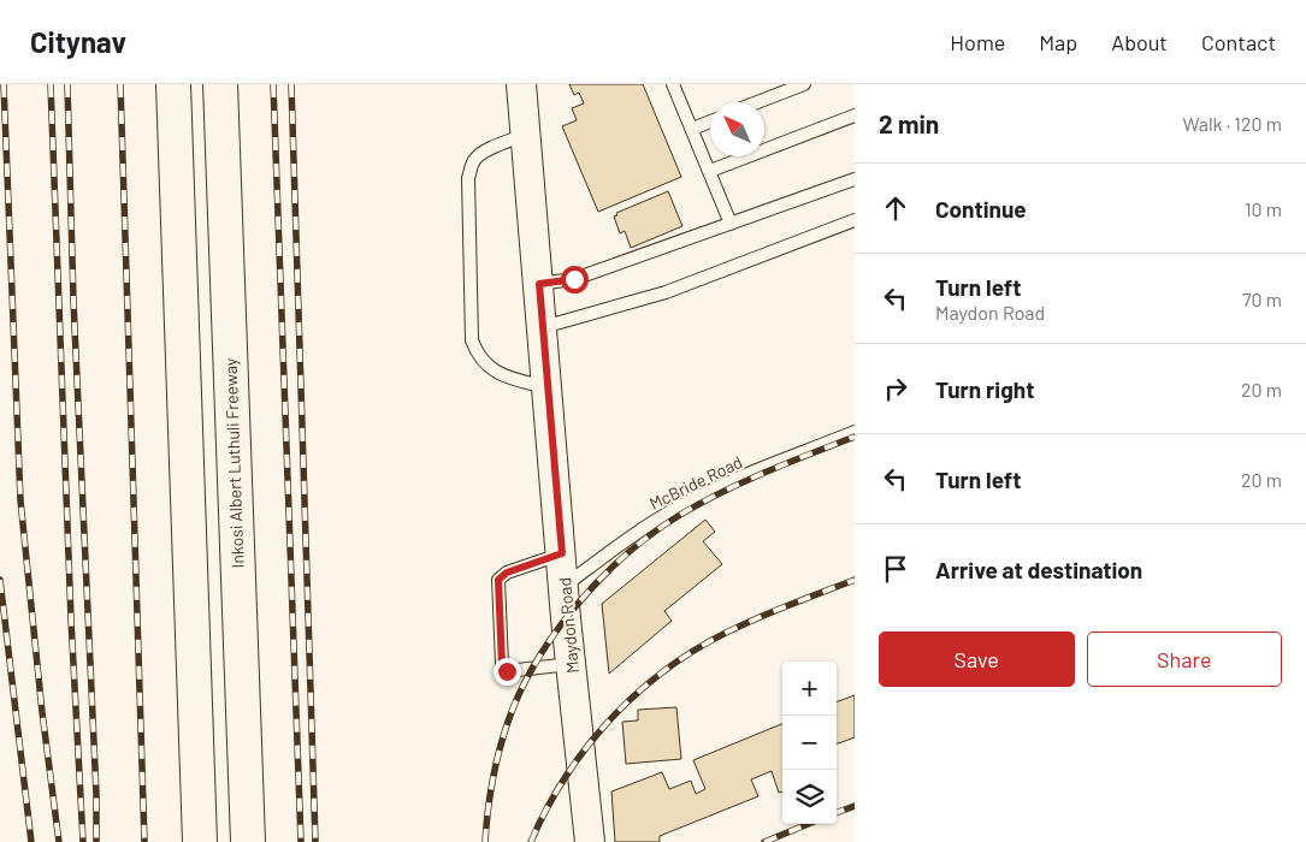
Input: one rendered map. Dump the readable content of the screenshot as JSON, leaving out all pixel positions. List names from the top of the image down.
{
  "streets": {
    "highway": ["Inkosi Albert Luthuli Freeway"],
    "street": ["Maydon Road"],
    "lane": ["McBride Road"]
  },
  "crossings": [
    ["McBride Road", "Maydon Road"]
  ],
  "north": "top left",
  "page": {
    "header": "Citynav",
    "nav": [
      "Home",
      "Map",
      "About",
      "Contact"
    ],
    "heading": ["2 min", "Walk · 120 m"],
    "list": [
      ["Continue", "10 m"],
      ["Turn left", "Maydon Road", "70 m"],
      ["Turn right", "20 m"],
      ["Turn left", "20 m"],
      "Arrive at destination"
    ],
    "buttons": ["Save", "Share"],
    "map_buttons": ["+", "−"]
  }
}
